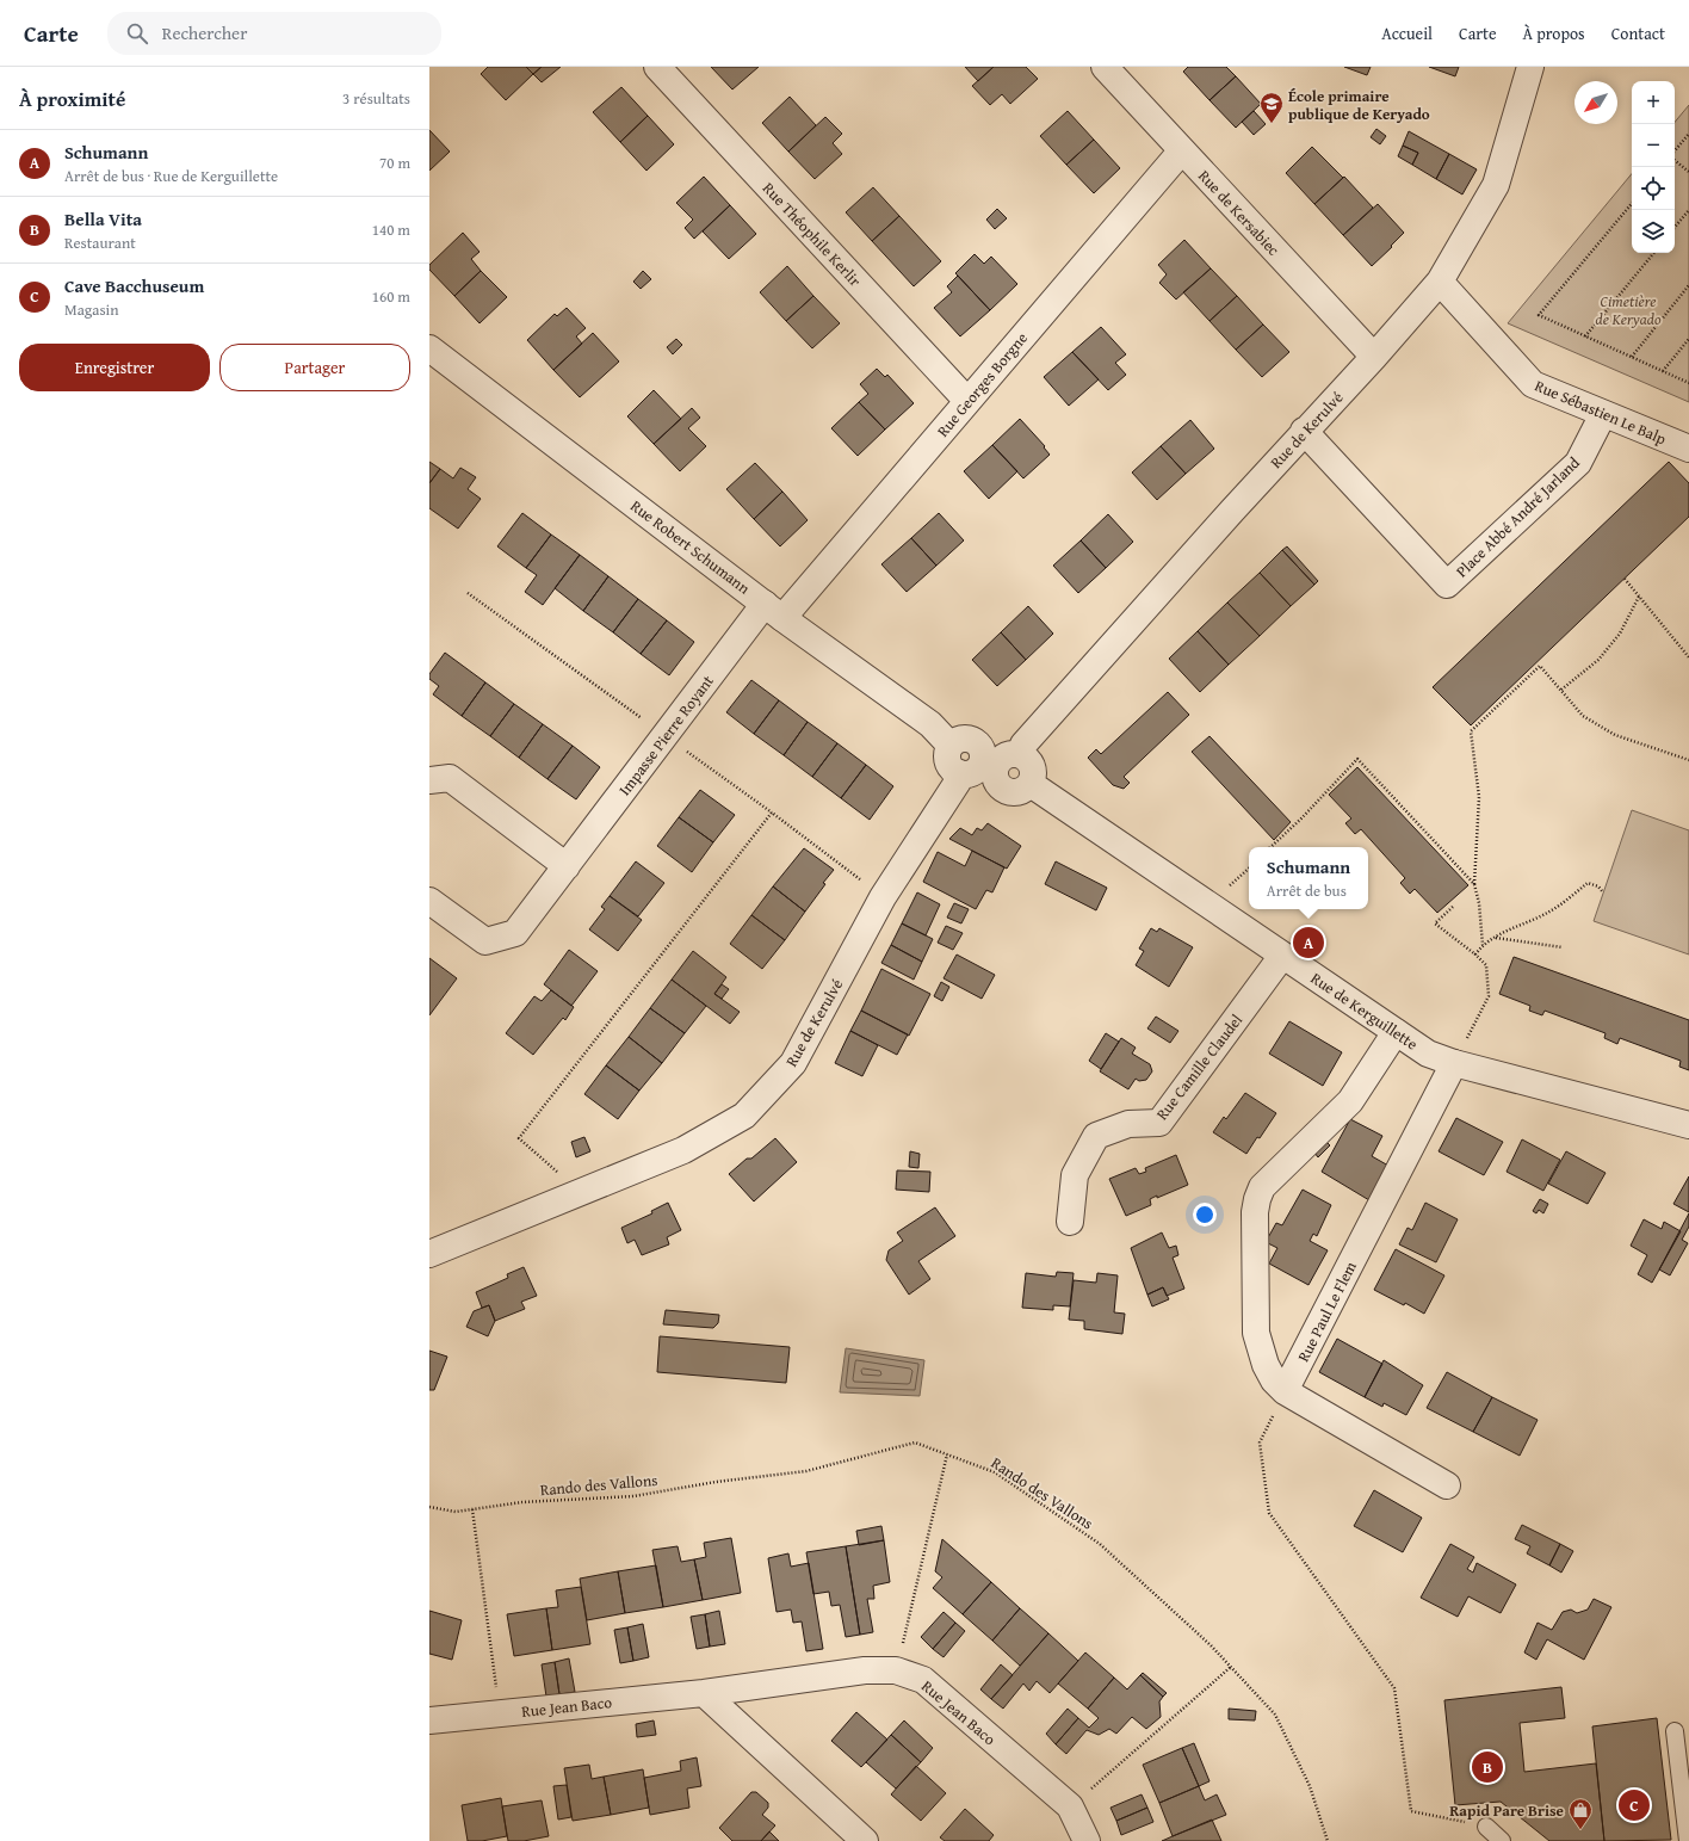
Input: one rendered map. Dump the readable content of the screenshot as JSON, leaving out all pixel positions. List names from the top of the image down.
{
  "streets": {
    "street": [
      "Rue de Kersabiec",
      "Rue Théophile Kerlir",
      "Rue Georges Borgne",
      "Rue Sébastien Le Balp",
      "Rue de Kerulvé",
      "Place Abbé André Jarland",
      "Rue Robert Schumann",
      "Impasse Pierre Royant",
      "Rue de Kerguillette",
      "Rue Camille Claudel",
      "Rue Paul Le Flem",
      "Rue Jean Baco"
    ],
    "path": ["Rando des Vallons"]
  },
  "crossings": [
    ["Rue de Kersabiec", "Rue Georges Borgne"],
    ["Rue de Kersabiec", "Rue de Kerulvé"],
    ["Rue Théophile Kerlir", "Rue Georges Borgne"],
    ["Rue Georges Borgne", "Rue Robert Schumann"],
    ["Rue Georges Borgne", "Impasse Pierre Royant"],
    ["Rue Sébastien Le Balp", "Rue de Kerulvé"],
    ["Rue Sébastien Le Balp", "Place Abbé André Jarland"],
    ["Rue de Kerulvé", "Place Abbé André Jarland"],
    ["Rue de Kerulvé", "Rue Robert Schumann"],
    ["Rue de Kerulvé", "Rue de Kerguillette"],
    ["Rue Robert Schumann", "Impasse Pierre Royant"],
    ["Rue de Kerguillette", "Rue Camille Claudel"],
    ["Rue de Kerguillette", "Rue Paul Le Flem"]
  ],
  "parks": ["Cimetière de Keryado"],
  "places": {
    "school or university": ["École primaire publique de Keryado"],
    "shop": ["Rapid Pare Brise"]
  },
  "north": "bottom left",
  "page": {
    "header": "Carte",
    "search": "Rechercher",
    "nav": [
      "Accueil",
      "Carte",
      "À propos",
      "Contact"
    ],
    "heading": ["À proximité", "3 résultats"],
    "map_buttons": ["+", "−"],
    "list": [
      {
        "mark": "A",
        "name": "Schumann",
        "note": "Arrêt de bus · Rue de Kerguillette",
        "value": "70 m"
      },
      {
        "mark": "B",
        "name": "Bella Vita",
        "note": "Restaurant",
        "value": "140 m"
      },
      {
        "mark": "C",
        "name": "Cave Bacchuseum",
        "note": "Magasin",
        "value": "160 m"
      }
    ],
    "buttons": ["Enregistrer", "Partager"],
    "popup": ["Schumann", "Arrêt de bus"],
    "pins": ["A", "B", "C"]
  }
}
